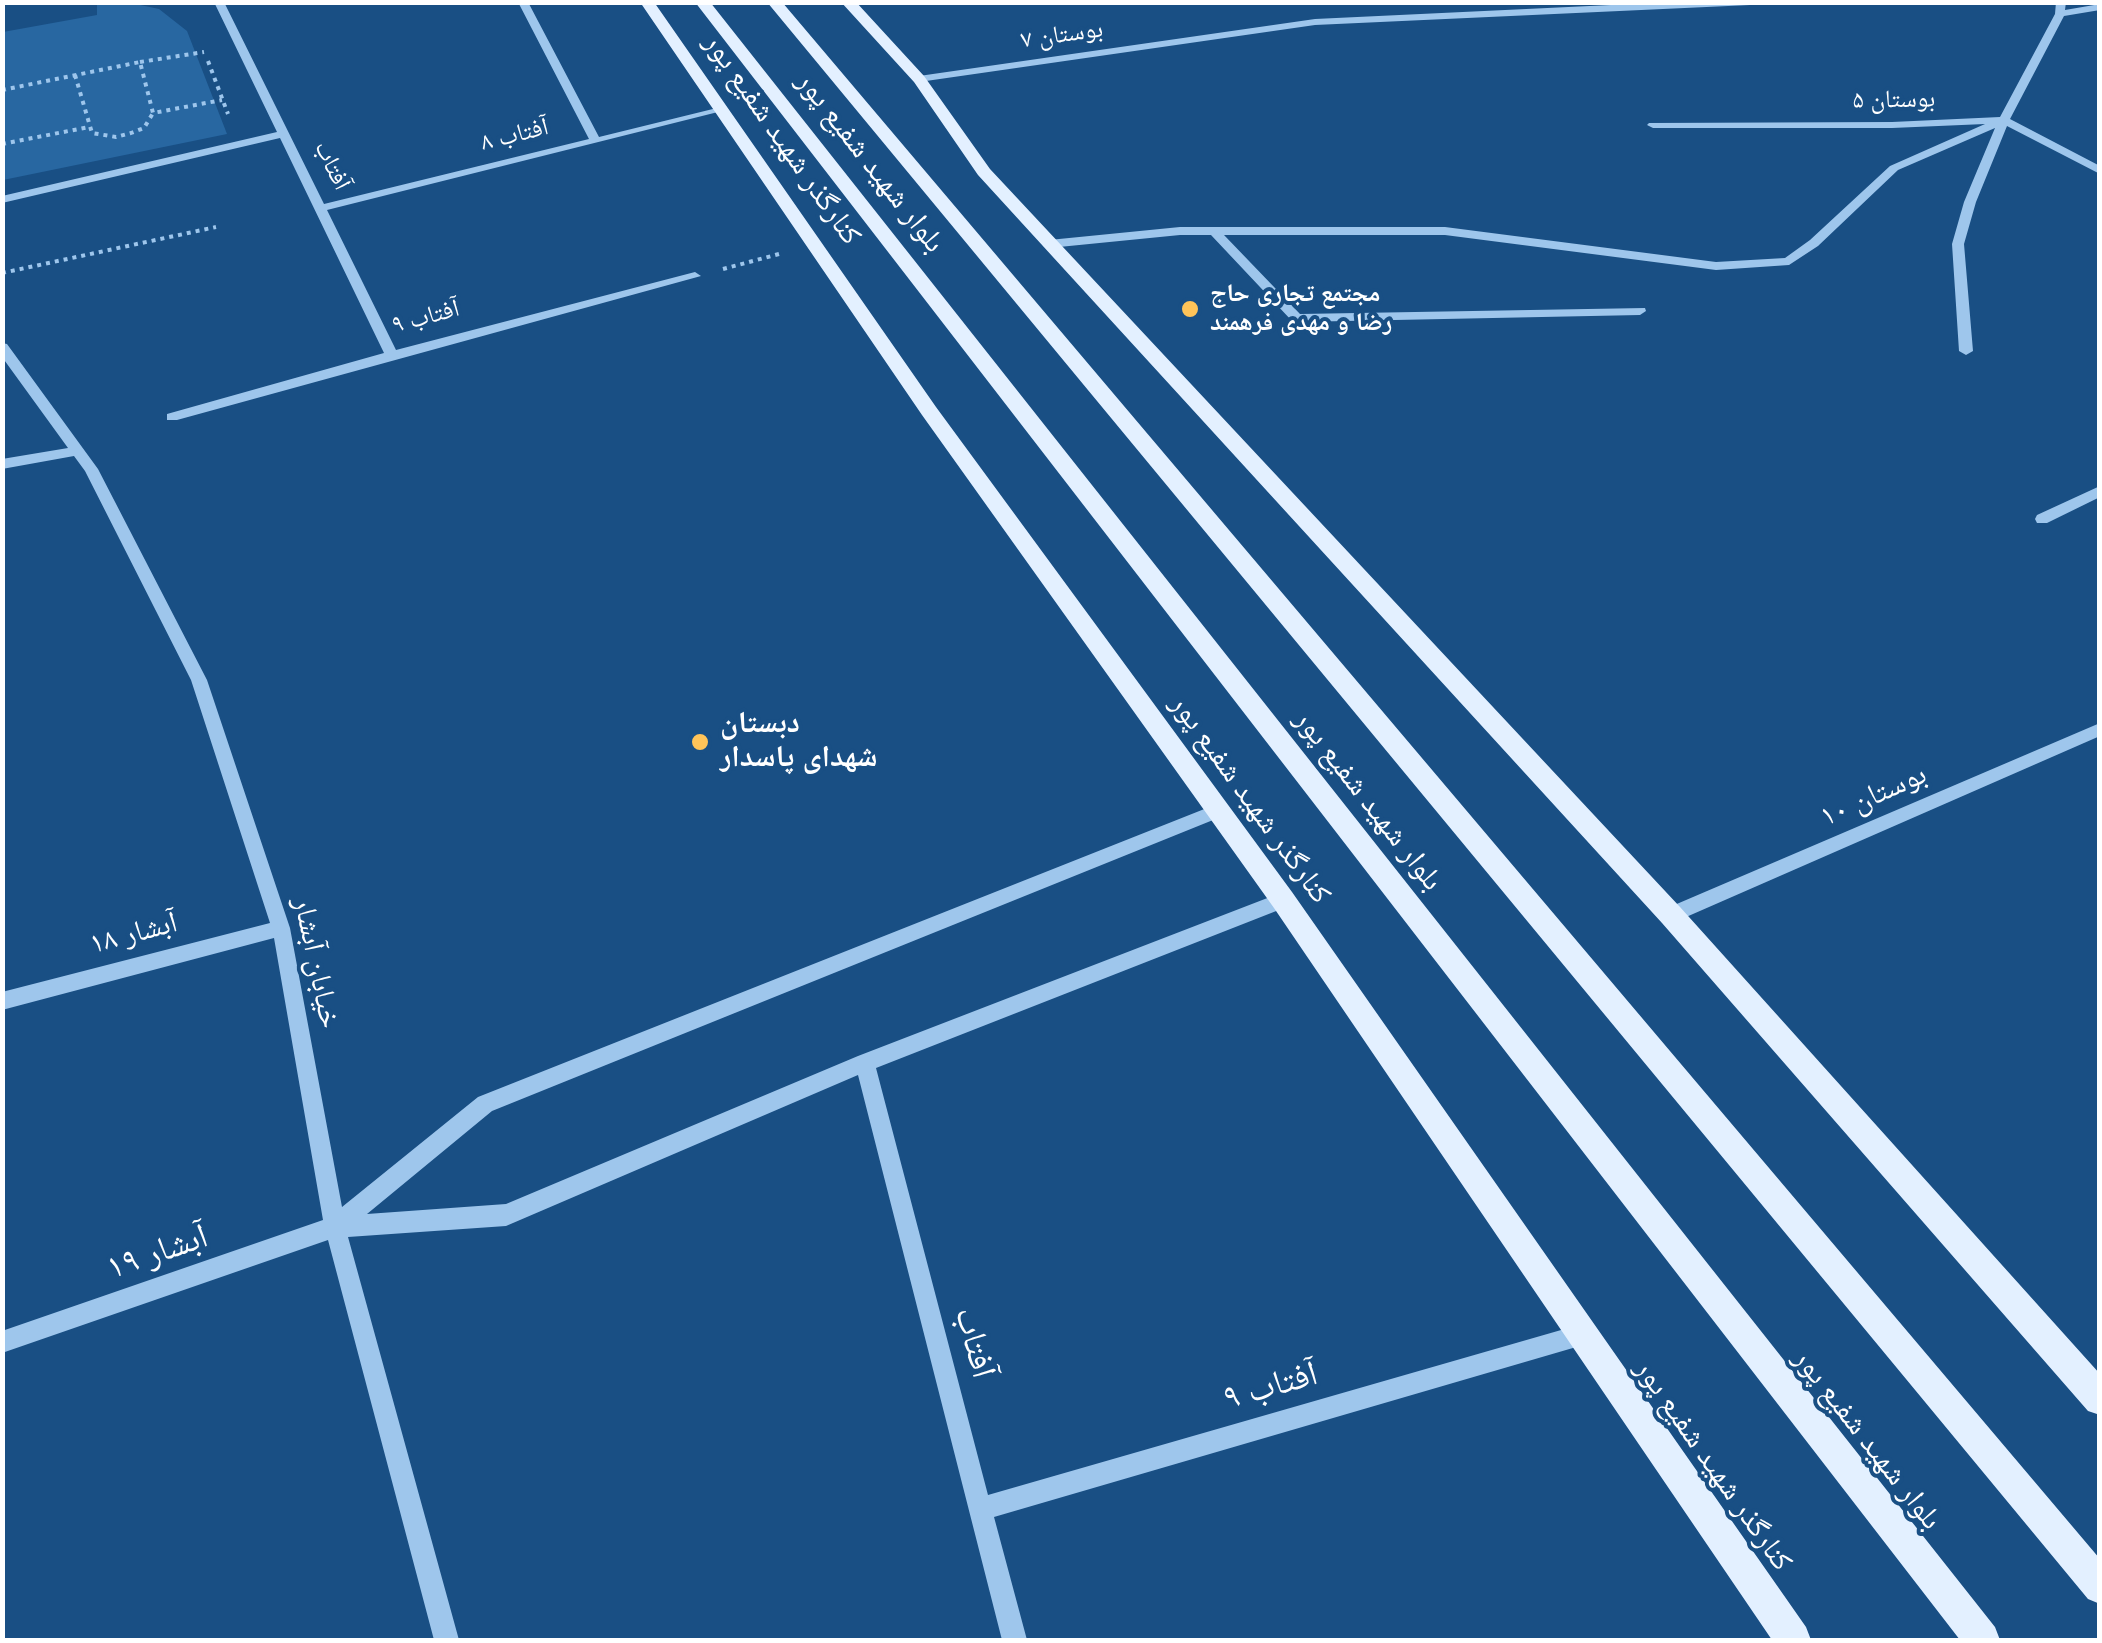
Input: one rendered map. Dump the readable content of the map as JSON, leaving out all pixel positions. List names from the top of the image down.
{
  "streets": {
    "main road": ["کنارگذر شهید شفیع پور", "بلوار شهید شفیع پور"],
    "street": [
      "بوستان ۷",
      "بوستان ۵",
      "آفتاب ۸",
      "آفتاب",
      "آفتاب ۹",
      "بوستان ۱۰",
      "آبشار ۱۸",
      "خیابان آبشار",
      "آبشار ۱۹"
    ]
  },
  "crossings": [
    ["آفتاب ۸", "کنارگذر شهید شفیع پور"],
    ["آفتاب ۸", "آفتاب"],
    ["کنارگذر شهید شفیع پور", "آفتاب ۹"],
    ["آفتاب", "آفتاب ۹"],
    ["آبشار ۱۸", "خیابان آبشار"],
    ["خیابان آبشار", "آبشار ۱۹"]
  ],
  "places": ["مجتمع تجاری حاج رضا و مهدی فرهمند", "دبستان شهدای پاسدار"]
}
